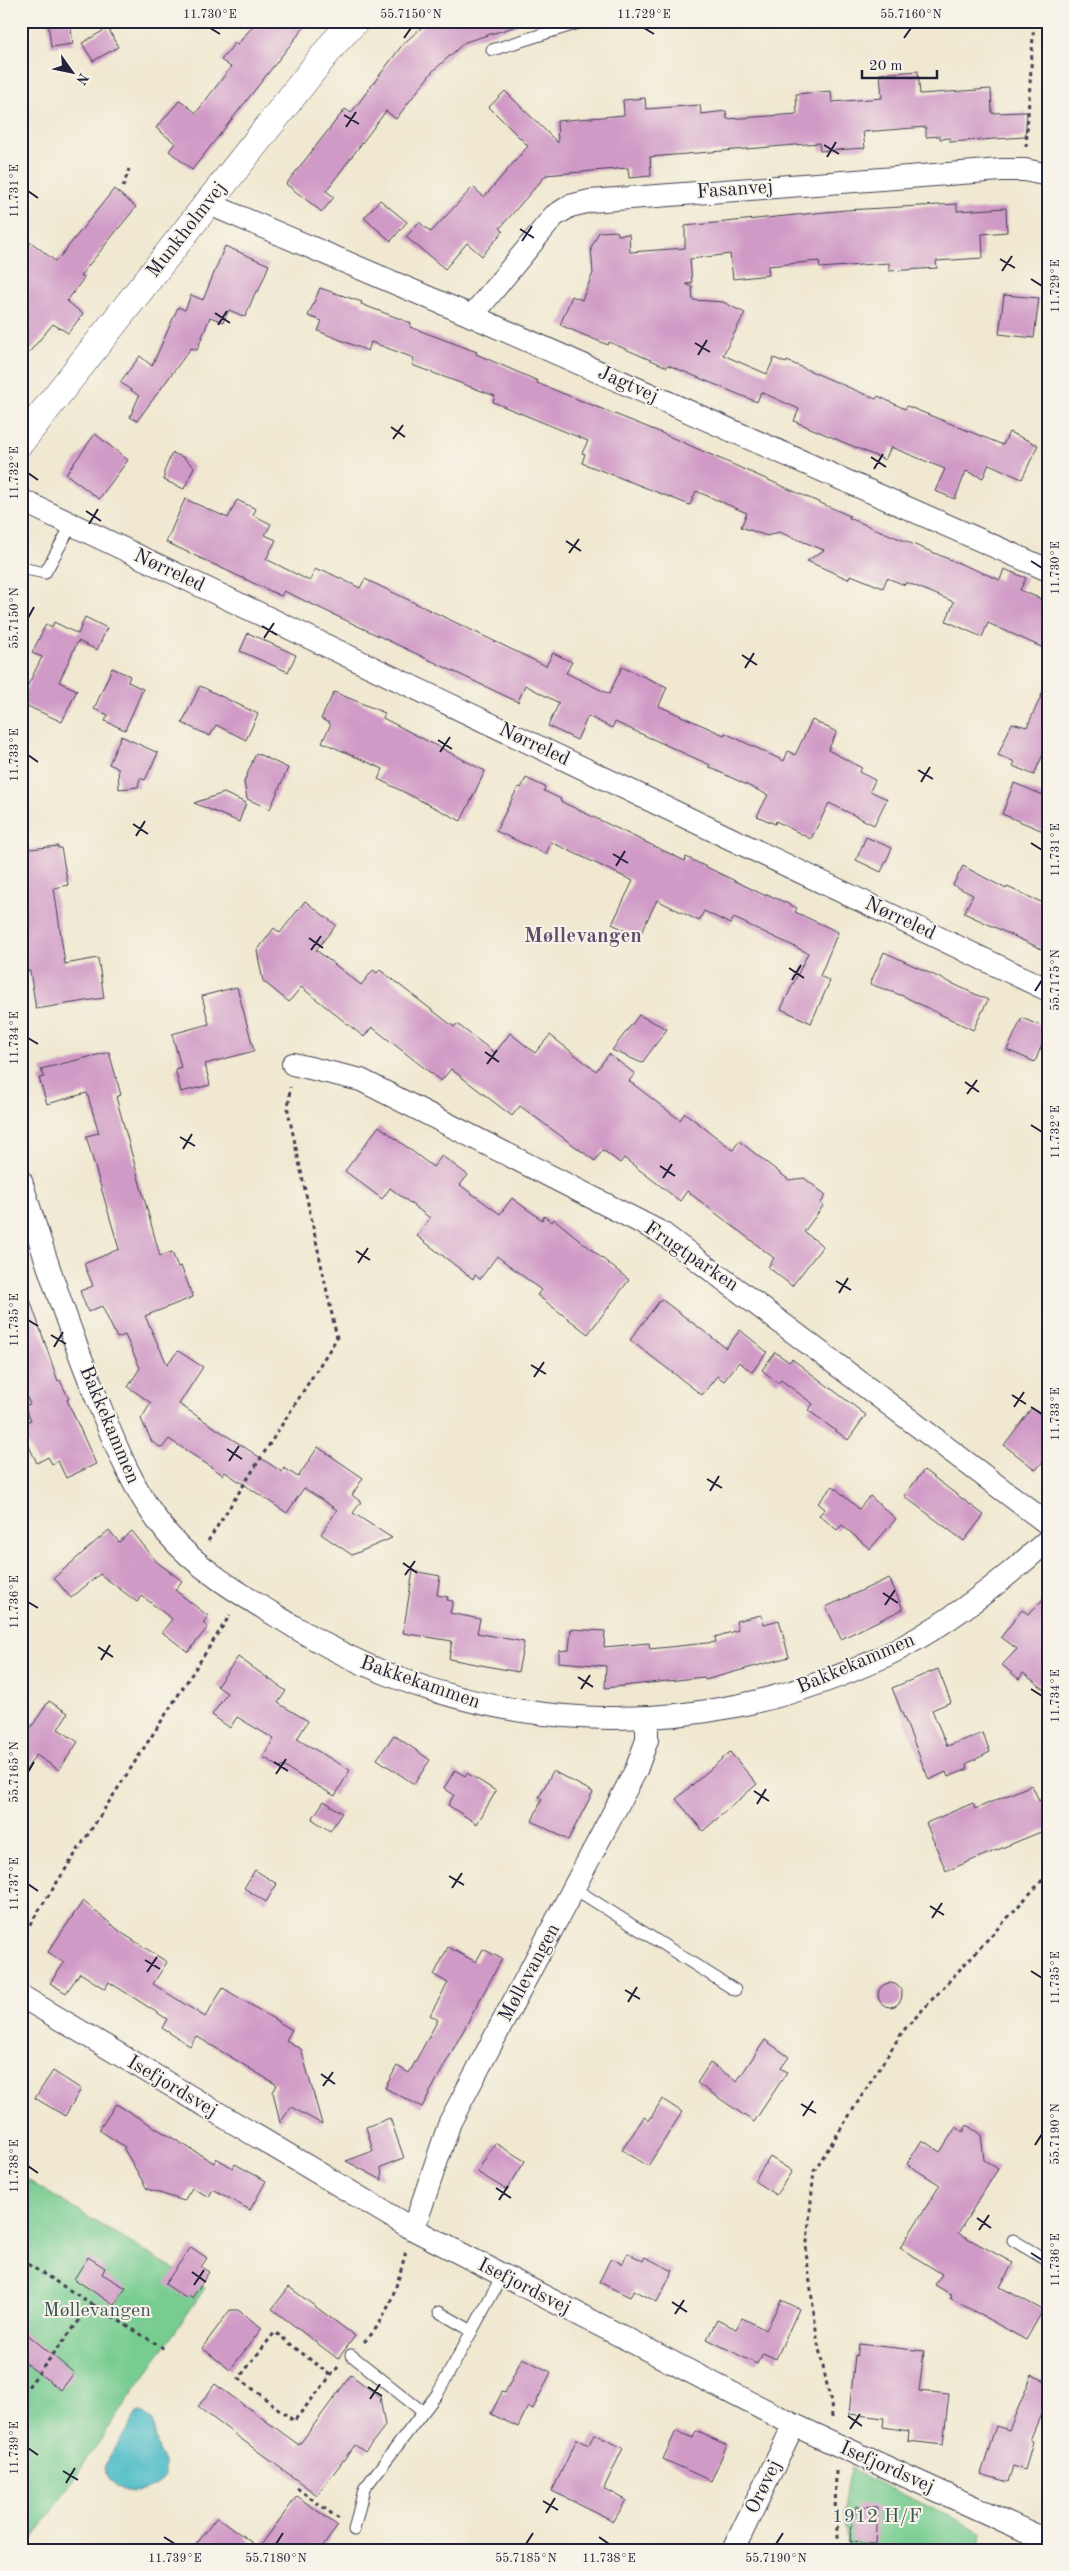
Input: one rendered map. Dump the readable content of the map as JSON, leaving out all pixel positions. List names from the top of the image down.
{
  "streets": {
    "street": [
      "Fasanvej",
      "Munkholmvej",
      "Jagtvej",
      "Nørreled",
      "Frugtparken",
      "Bakkekammen",
      "Møllevangen",
      "Isefjordsvej",
      "Orøvej"
    ]
  },
  "crossings": [
    ["Fasanvej", "Jagtvej"],
    ["Munkholmvej", "Jagtvej"],
    ["Bakkekammen", "Møllevangen"],
    ["Møllevangen", "Isefjordsvej"],
    ["Isefjordsvej", "Orøvej"]
  ],
  "districts": ["Møllevangen"],
  "parks": ["Møllevangen", "1912 H/F"],
  "scale_bar": "20 m",
  "north": "bottom right",
  "coordinates": [
    "11.730°E",
    "55.7150°N",
    "11.729°E",
    "55.7160°N",
    "11.731°E",
    "11.732°E",
    "11.733°E",
    "55.7175°N",
    "11.734°E",
    "11.735°E",
    "11.736°E",
    "55.7165°N",
    "11.737°E",
    "55.7190°N",
    "11.738°E",
    "11.739°E",
    "55.7180°N",
    "55.7185°N"
  ]
}
